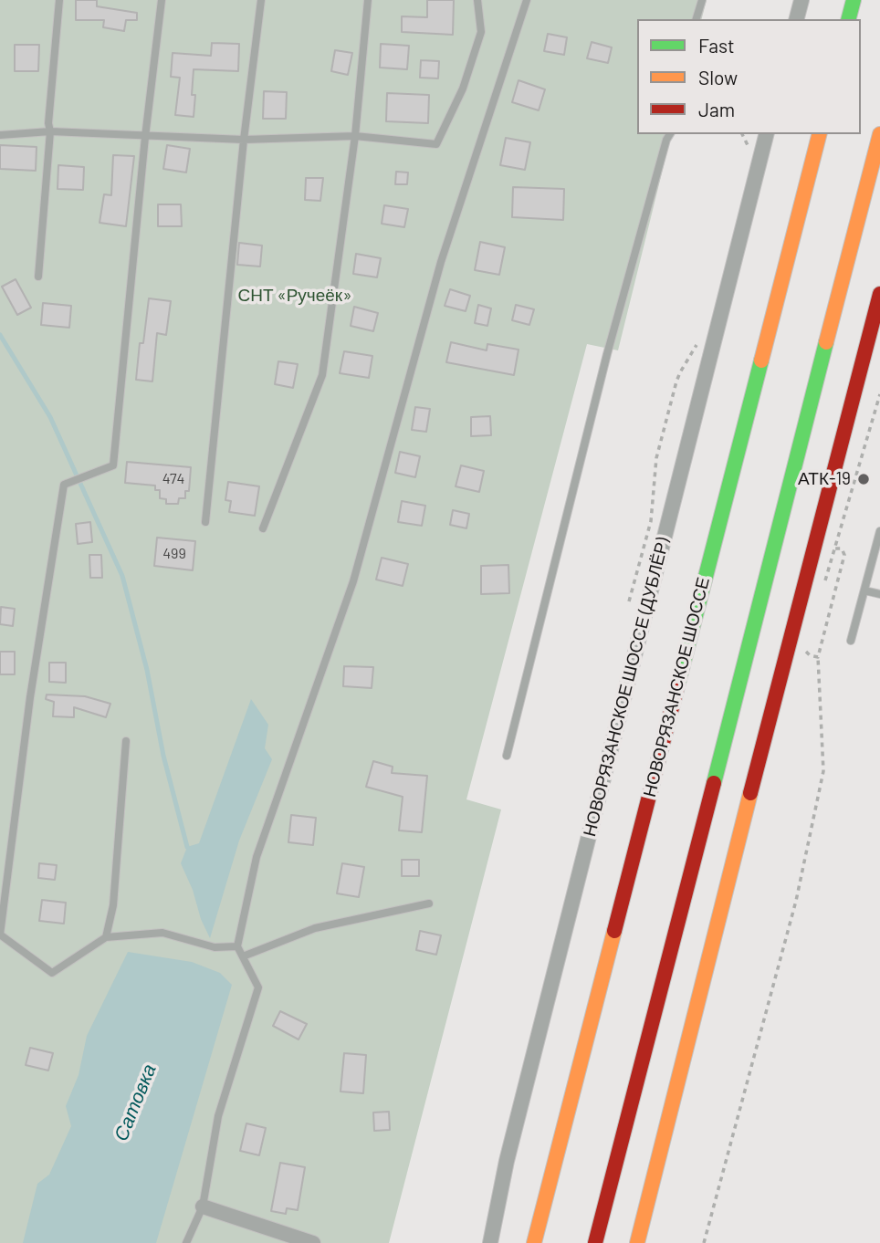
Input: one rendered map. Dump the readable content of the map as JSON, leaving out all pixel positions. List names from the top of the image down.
{
  "streets": {
    "main road": ["НОВОРЯЗАНСКОЕ ШОССЕ"],
    "street": ["НОВОРЯЗАНСКОЕ ШОССЕ (ДУБЛЁР)"]
  },
  "water": ["Сатовка"],
  "parks": ["СНТ «Ручеёк»"],
  "places": ["АТК-19"],
  "house_numbers": ["474", "499"],
  "legend": ["Fast", "Slow", "Jam"]
}
